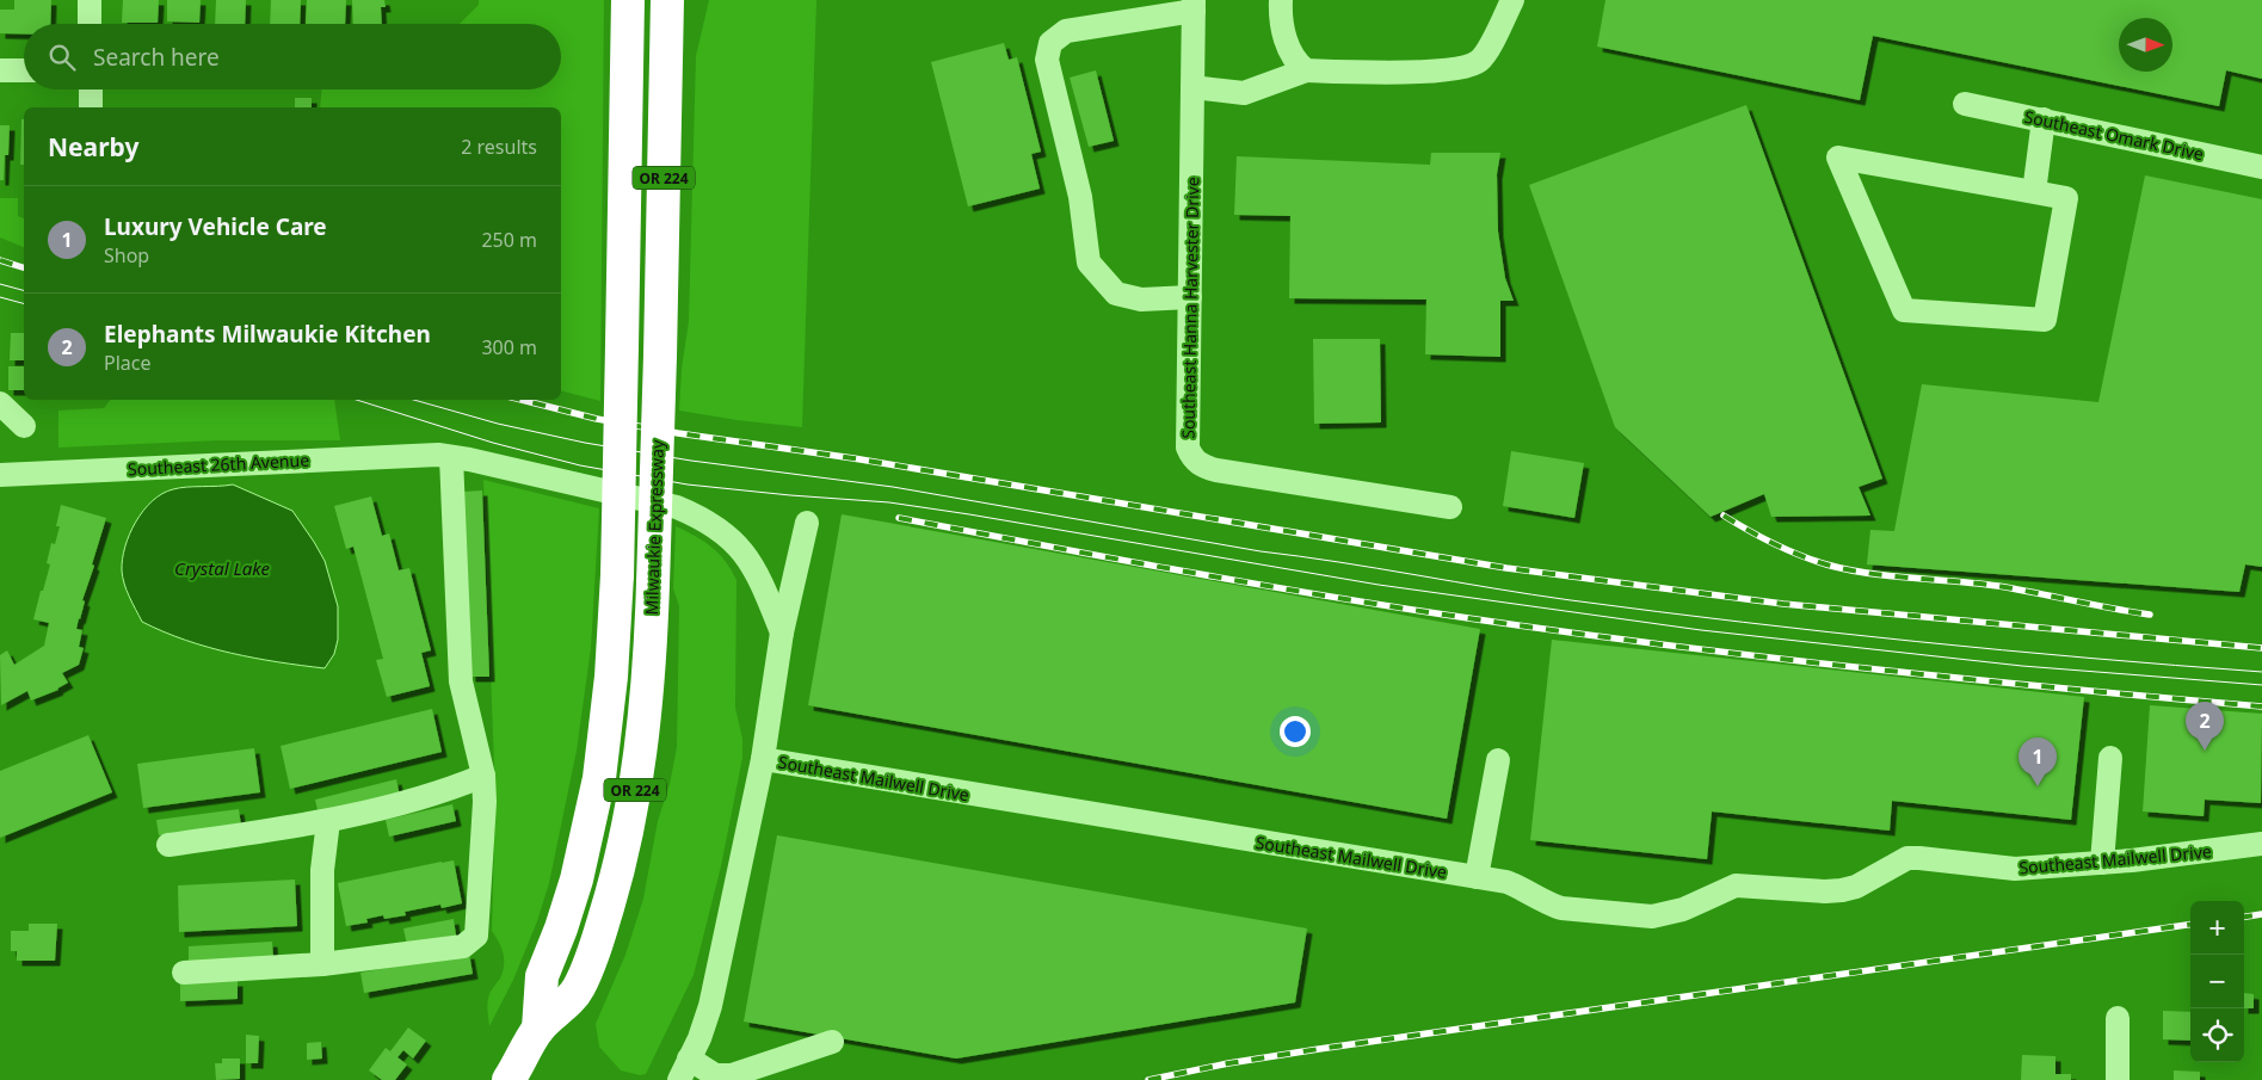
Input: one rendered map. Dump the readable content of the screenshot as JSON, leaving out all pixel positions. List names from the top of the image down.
{
  "streets": {
    "highway": ["OR 224", "Milwaukie Expressway"],
    "street": [
      "Southeast Omark Drive",
      "Southeast Hanna Harvester Drive",
      "Southeast 26th Avenue",
      "Southeast Mailwell Drive"
    ]
  },
  "crossings": [
    ["Southeast 26th Avenue", "Southeast Mailwell Drive"]
  ],
  "water": ["Crystal Lake"],
  "north": "right",
  "page": {
    "search": "Search here",
    "heading": ["Nearby", "2 results"],
    "list": [
      {
        "mark": "1",
        "name": "Luxury Vehicle Care",
        "note": "Shop",
        "value": "250 m"
      },
      {
        "mark": "2",
        "name": "Elephants Milwaukie Kitchen",
        "note": "Place",
        "value": "300 m"
      }
    ],
    "pins": ["2", "1"],
    "map_buttons": ["+", "−"]
  }
}
